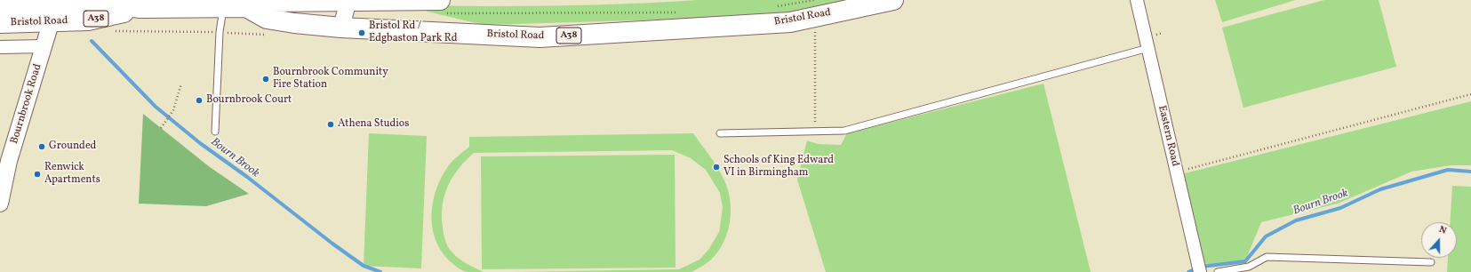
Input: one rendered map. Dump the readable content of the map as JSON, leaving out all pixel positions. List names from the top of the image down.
{
  "streets": {
    "highway": ["Bristol Road", "A38"],
    "street": ["Bournbrook Road", "Eastern Road"]
  },
  "crossings": [
    ["Bristol Road", "Bournbrook Road"]
  ],
  "water": ["Bourn Brook"],
  "places": [
    "Bristol Rd / Edgbaston Park Rd",
    "Bournbrook Community Fire Station",
    "Bournbrook Court",
    "Athena Studios",
    "Grounded",
    "Schools of King Edward VI in Birmingham",
    "Renwick Apartments"
  ],
  "north": "top"
}
